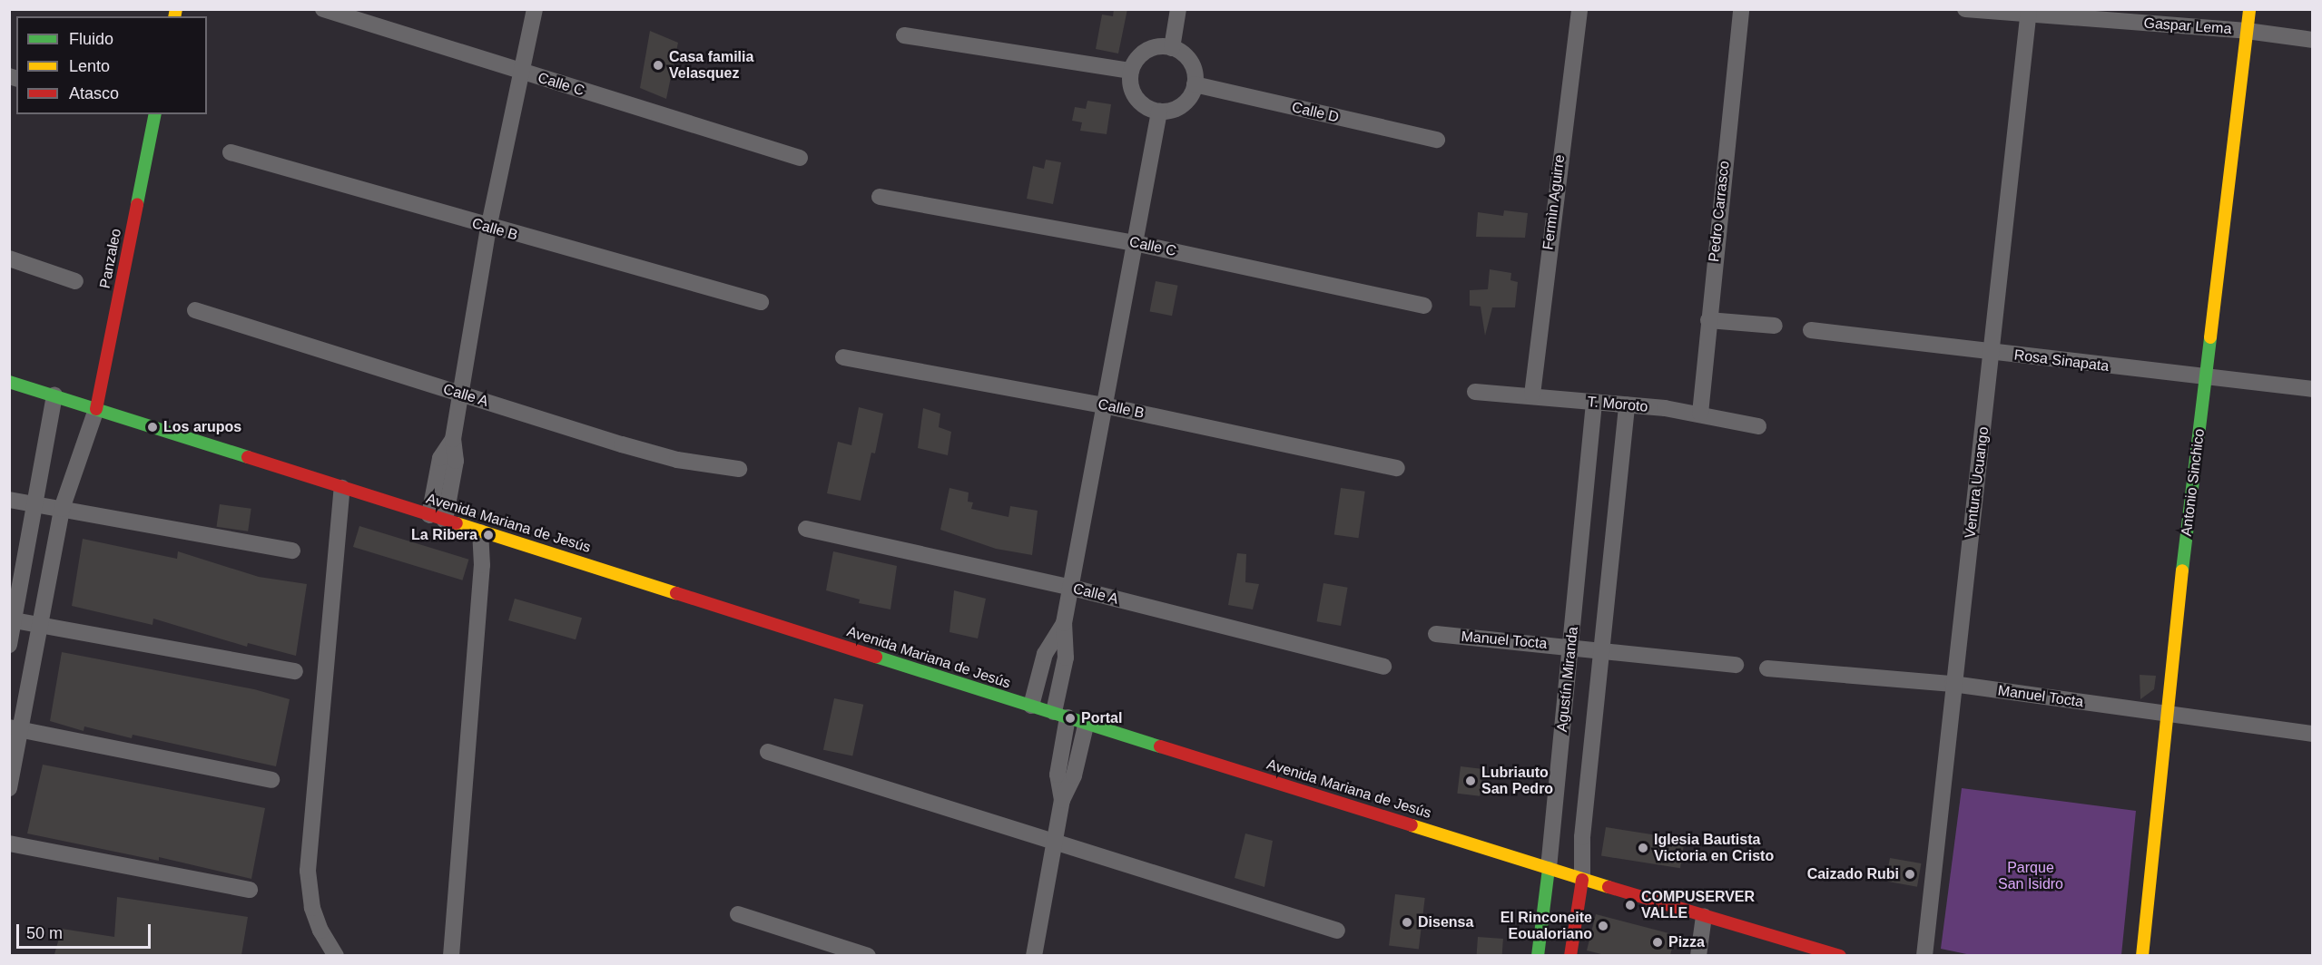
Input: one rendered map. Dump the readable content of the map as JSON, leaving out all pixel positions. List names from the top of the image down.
{
  "streets": {
    "street": [
      "Gaspar Lema",
      "Calle C",
      "Calle D",
      "Fermìn Aguirre",
      "Pedro Carrasco",
      "Calle B",
      "Panzaleo",
      "Rosa Sinapata",
      "Calle A",
      "T. Moroto",
      "Ventura Ucuango",
      "Antonio Sinchico",
      "Avenida Mariana de Jesús",
      "Manuel Tocta",
      "Agustín Miranda"
    ]
  },
  "crossings": [
    ["Gaspar Lema", "Ventura Ucuango"],
    ["Gaspar Lema", "Antonio Sinchico"],
    ["Fermìn Aguirre", "T. Moroto"],
    ["Pedro Carrasco", "T. Moroto"],
    ["Panzaleo", "Avenida Mariana de Jesús"],
    ["Rosa Sinapata", "Ventura Ucuango"],
    ["Rosa Sinapata", "Antonio Sinchico"],
    ["T. Moroto", "Agustín Miranda"],
    ["Ventura Ucuango", "Manuel Tocta"],
    ["Antonio Sinchico", "Manuel Tocta"],
    ["Avenida Mariana de Jesús", "Agustín Miranda"],
    ["Manuel Tocta", "Agustín Miranda"]
  ],
  "parks": ["Parque San Isidro"],
  "places": [
    "Casa familia Velasquez",
    "Los arupos",
    "La Ribera",
    "Portal",
    "Lubriauto San Pedro",
    "Iglesia Bautista Victoria en Cristo",
    "Caizado Rubi",
    "COMPUSERVER VALLE",
    "Disensa",
    "El Rinconeite Eoualoriano",
    "Pizza"
  ],
  "legend": ["Fluido", "Lento", "Atasco"],
  "scale_bar": "50 m"
}
